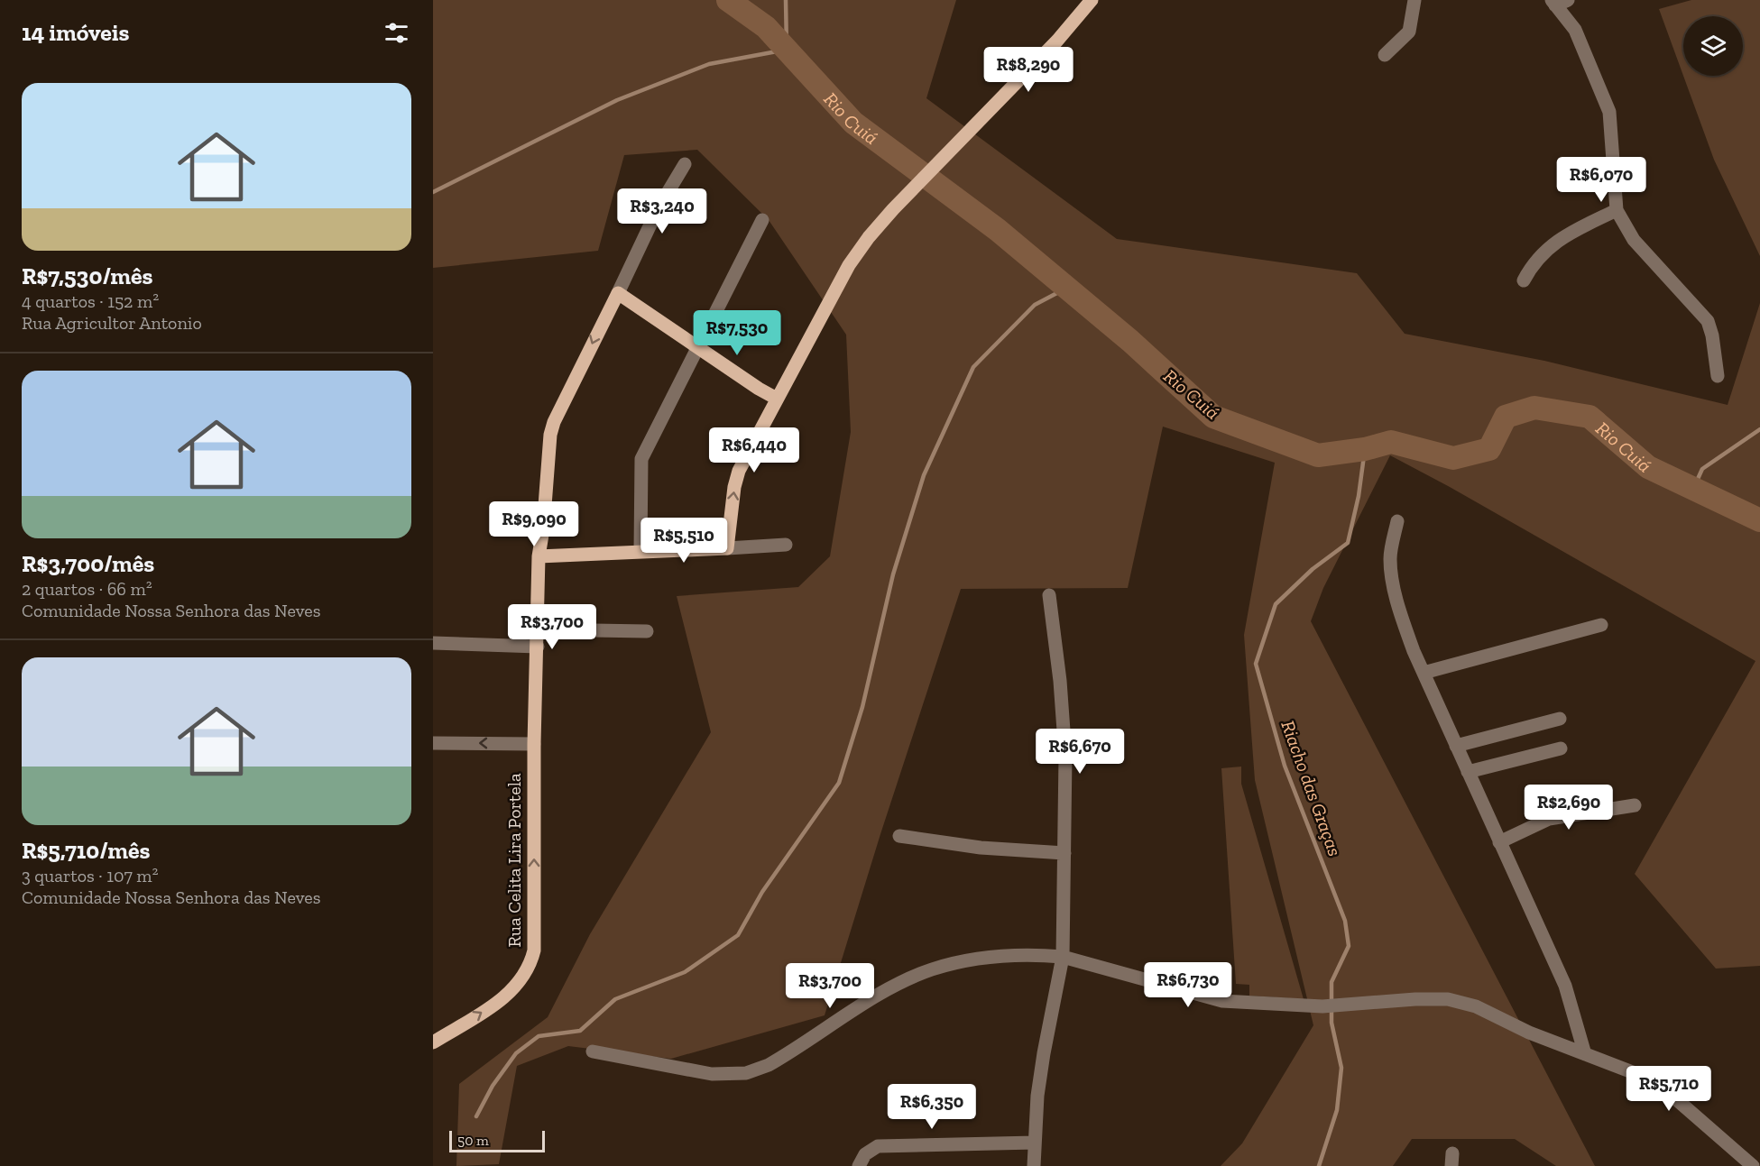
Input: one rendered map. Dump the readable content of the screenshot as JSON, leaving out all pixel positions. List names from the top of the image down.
{
  "streets": {
    "main road": ["Rua Celita Lira Portela"]
  },
  "water": ["Rio Cuiá", "Riacho das Graças"],
  "scale_bar": "50 m",
  "page": {
    "heading": "14 imóveis",
    "price": [
      "R$8,290",
      "R$6,070",
      "R$3,240",
      "R$7,530",
      "R$6,440",
      "R$9,090",
      "R$5,510",
      "R$3,700",
      "R$6,670",
      "R$2,690",
      "R$6,730",
      "R$3,700",
      "R$5,710",
      "R$6,350"
    ],
    "list": [
      {
        "name": "R$7,530/mês",
        "note": "4 quartos · 152 m² · Rua Agricultor Antonio"
      },
      {
        "name": "R$3,700/mês",
        "note": "2 quartos · 66 m² · Comunidade Nossa Senhora das Neves"
      },
      {
        "name": "R$5,710/mês",
        "note": "3 quartos · 107 m² · Comunidade Nossa Senhora das Neves"
      }
    ],
    "scale": "50 m"
  }
}
